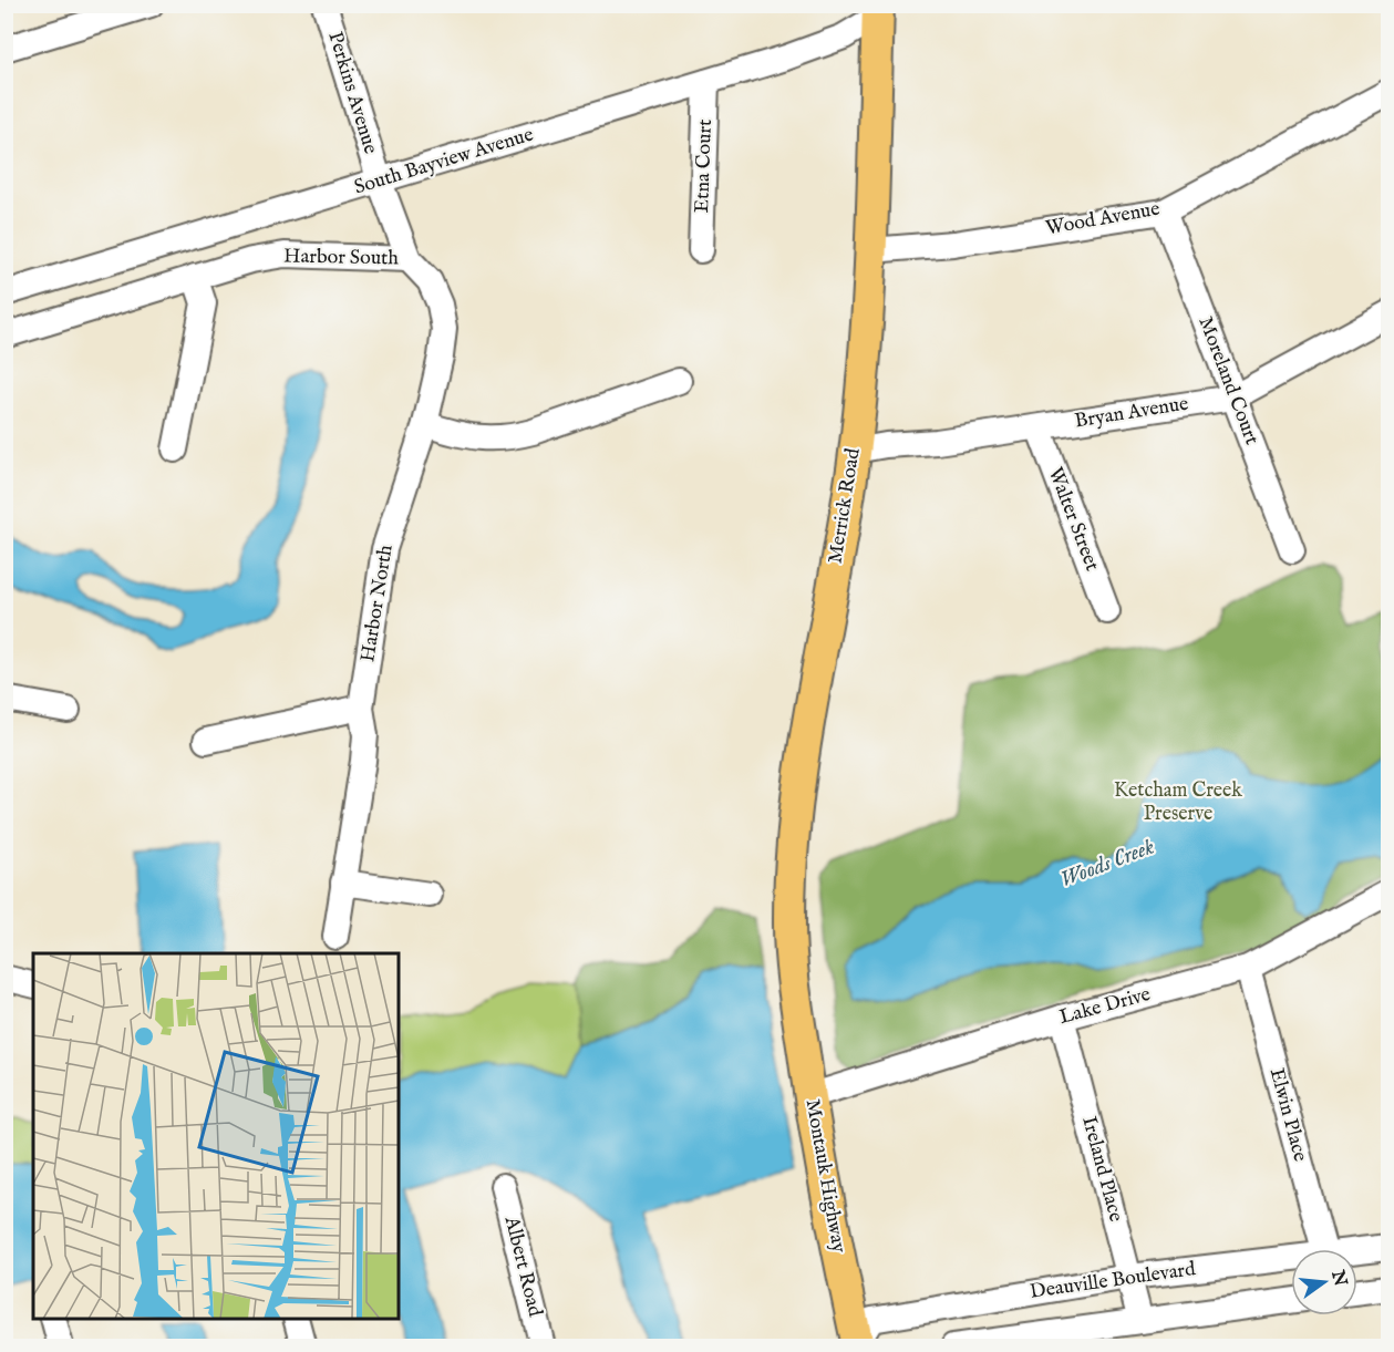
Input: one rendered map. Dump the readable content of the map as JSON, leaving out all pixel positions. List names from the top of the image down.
{
  "streets": {
    "main road": ["Merrick Road", "Montauk Highway"],
    "street": [
      "Perkins Avenue",
      "South Bayview Avenue",
      "Etna Court",
      "Wood Avenue",
      "Harbor South",
      "Moreland Court",
      "Bryan Avenue",
      "Walter Street",
      "Harbor North",
      "Lake Drive",
      "Elwin Place",
      "Ireland Place",
      "Albert Road",
      "Deauville Boulevard"
    ]
  },
  "crossings": [
    ["Perkins Avenue", "South Bayview Avenue"],
    ["Perkins Avenue", "Harbor North"],
    ["South Bayview Avenue", "Etna Court"],
    ["South Bayview Avenue", "Merrick Road"],
    ["South Bayview Avenue", "Harbor North"],
    ["Wood Avenue", "Moreland Court"],
    ["Wood Avenue", "Merrick Road"],
    ["Harbor South", "Harbor North"],
    ["Moreland Court", "Bryan Avenue"],
    ["Bryan Avenue", "Merrick Road"],
    ["Bryan Avenue", "Walter Street"],
    ["Merrick Road", "Montauk Highway"],
    ["Lake Drive", "Elwin Place"],
    ["Lake Drive", "Ireland Place"],
    ["Lake Drive", "Montauk Highway"],
    ["Ireland Place", "Deauville Boulevard"],
    ["Montauk Highway", "Deauville Boulevard"]
  ],
  "water": ["Woods Creek"],
  "parks": ["Ketcham Creek Preserve"],
  "north": "right"
}
